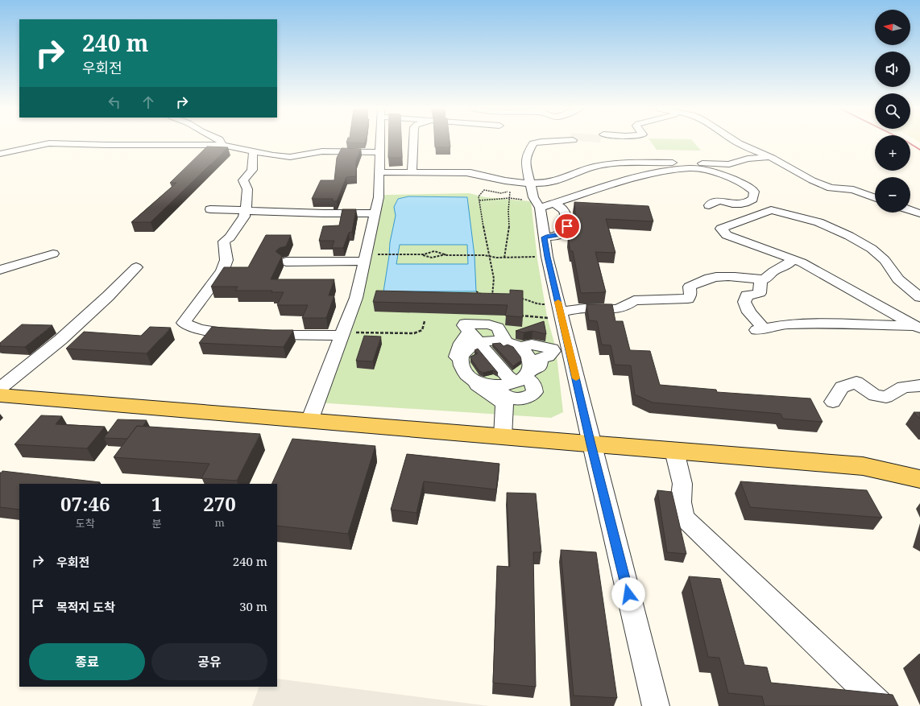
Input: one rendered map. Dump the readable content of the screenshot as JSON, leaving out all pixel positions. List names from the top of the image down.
{
  "north": "left",
  "page": {
    "map_buttons": ["+", "−"],
    "turn": ["240 m", "우회전"],
    "eta": [
      "07:46",
      "도착",
      "1",
      "분",
      "270",
      "m"
    ],
    "list": [
      {
        "name": "우회전",
        "value": "240 m"
      },
      {
        "name": "목적지 도착",
        "value": "30 m"
      }
    ],
    "buttons": ["종료", "공유"]
  }
}
